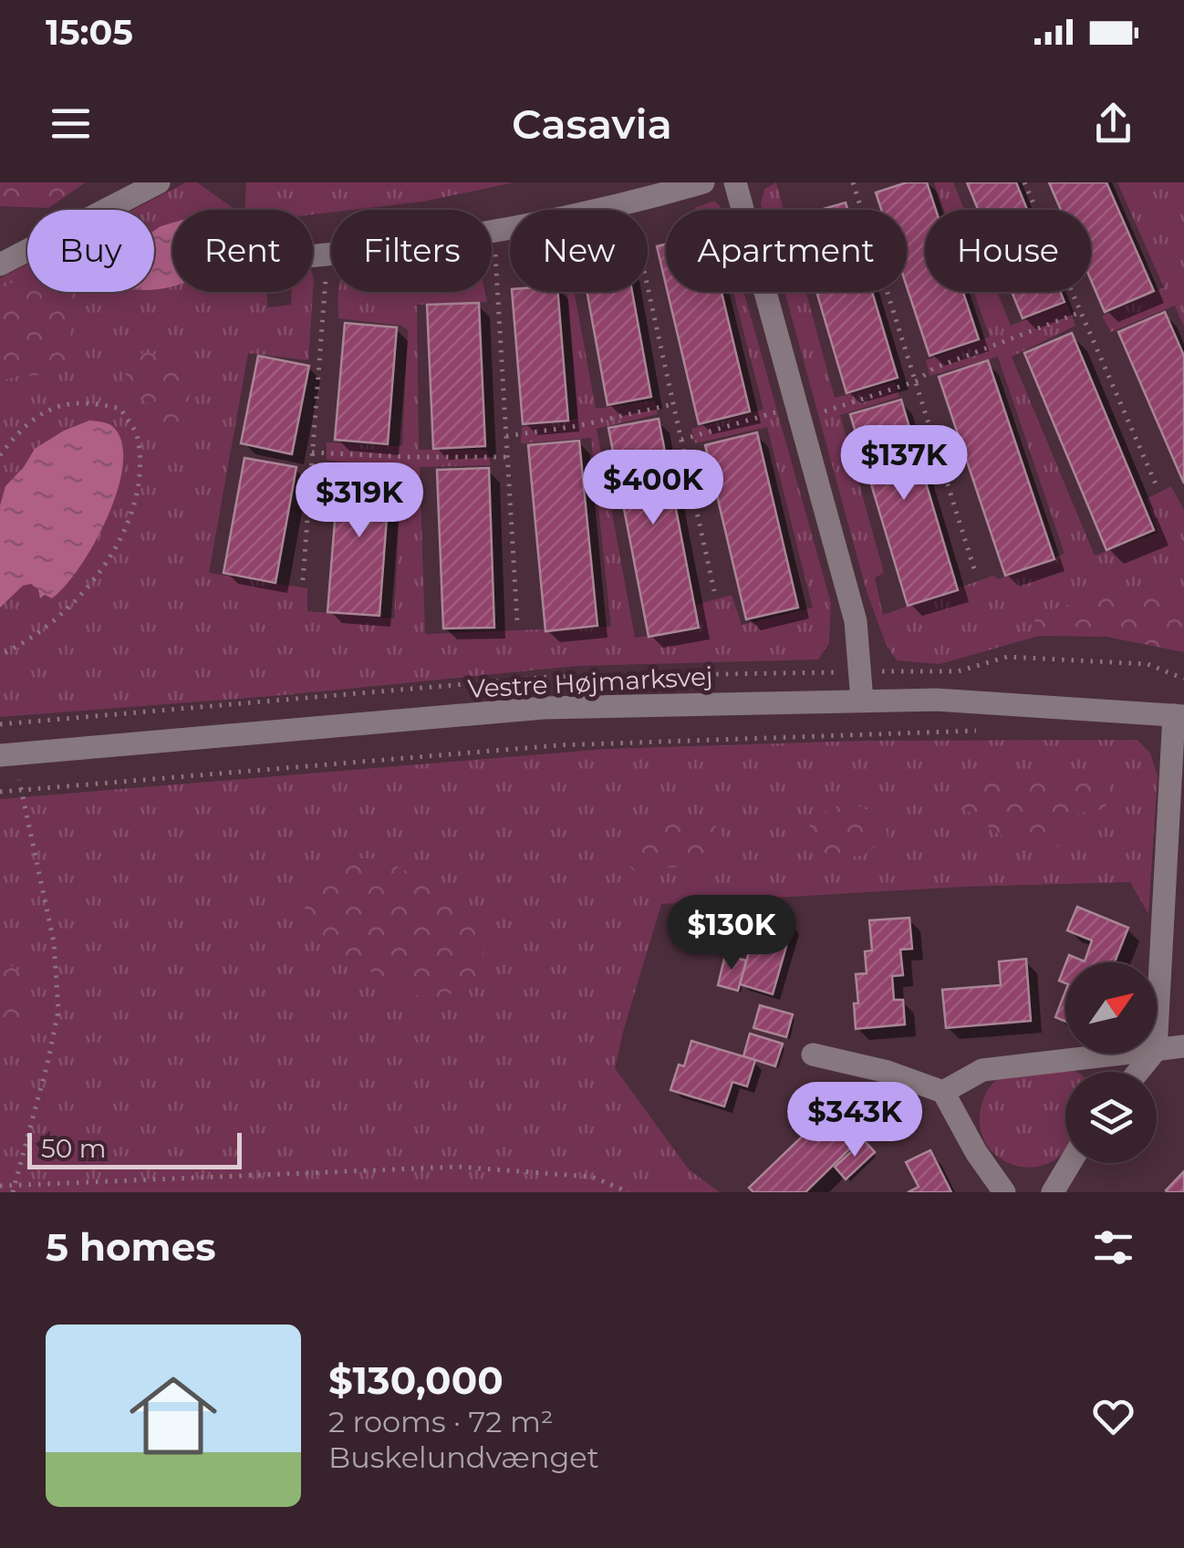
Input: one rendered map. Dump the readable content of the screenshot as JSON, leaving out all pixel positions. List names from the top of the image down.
{
  "streets": {
    "street": ["Vestre Højmarksvej"]
  },
  "scale_bar": "50 m",
  "north": "top right",
  "page": {
    "status": "15:05",
    "header": "Casavia",
    "chip": [
      "Buy",
      "Rent",
      "Filters",
      "New",
      "Apartment",
      "House"
    ],
    "price": [
      "$137K",
      "$400K",
      "$319K",
      "$130K",
      "$343K"
    ],
    "scale": "50 m",
    "heading": "5 homes",
    "list": [
      {
        "name": "$130,000",
        "note": "2 rooms · 72 m² · Buskelundvænget"
      }
    ]
  }
}
